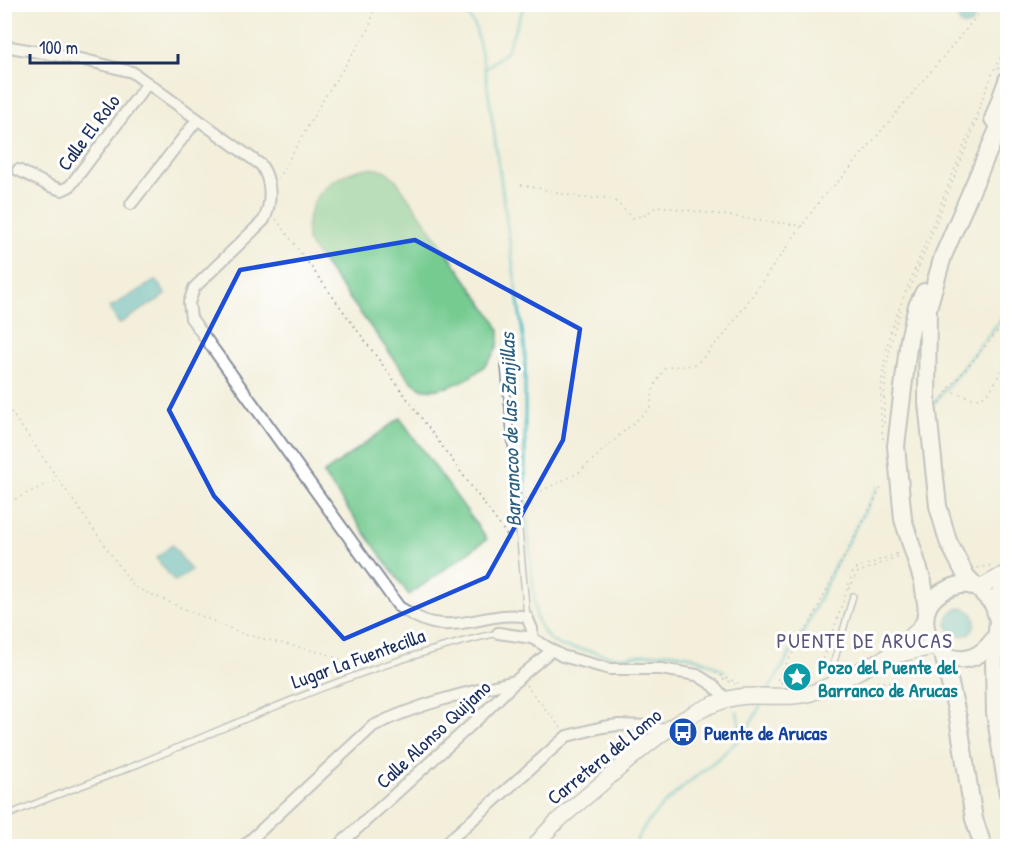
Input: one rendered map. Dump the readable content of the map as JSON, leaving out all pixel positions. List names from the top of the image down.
{
  "streets": {
    "main road": ["Carretera del Lomo"],
    "street": ["Calle El Rolo", "Lugar La Fuentecilla", "Calle Alonso Quijano"]
  },
  "crossings": [
    ["Lugar La Fuentecilla", "Calle Alonso Quijano"],
    ["Lugar La Fuentecilla", "Carretera del Lomo"]
  ],
  "districts": ["PUENTE DE ARUCAS"],
  "water": ["Barrancoo de las Zanjillas"],
  "places": {
    "place": ["Pozo del Puente del Barranco de Arucas"],
    "bus stop": ["Puente de Arucas"]
  },
  "scale_bar": "100 m"
}
